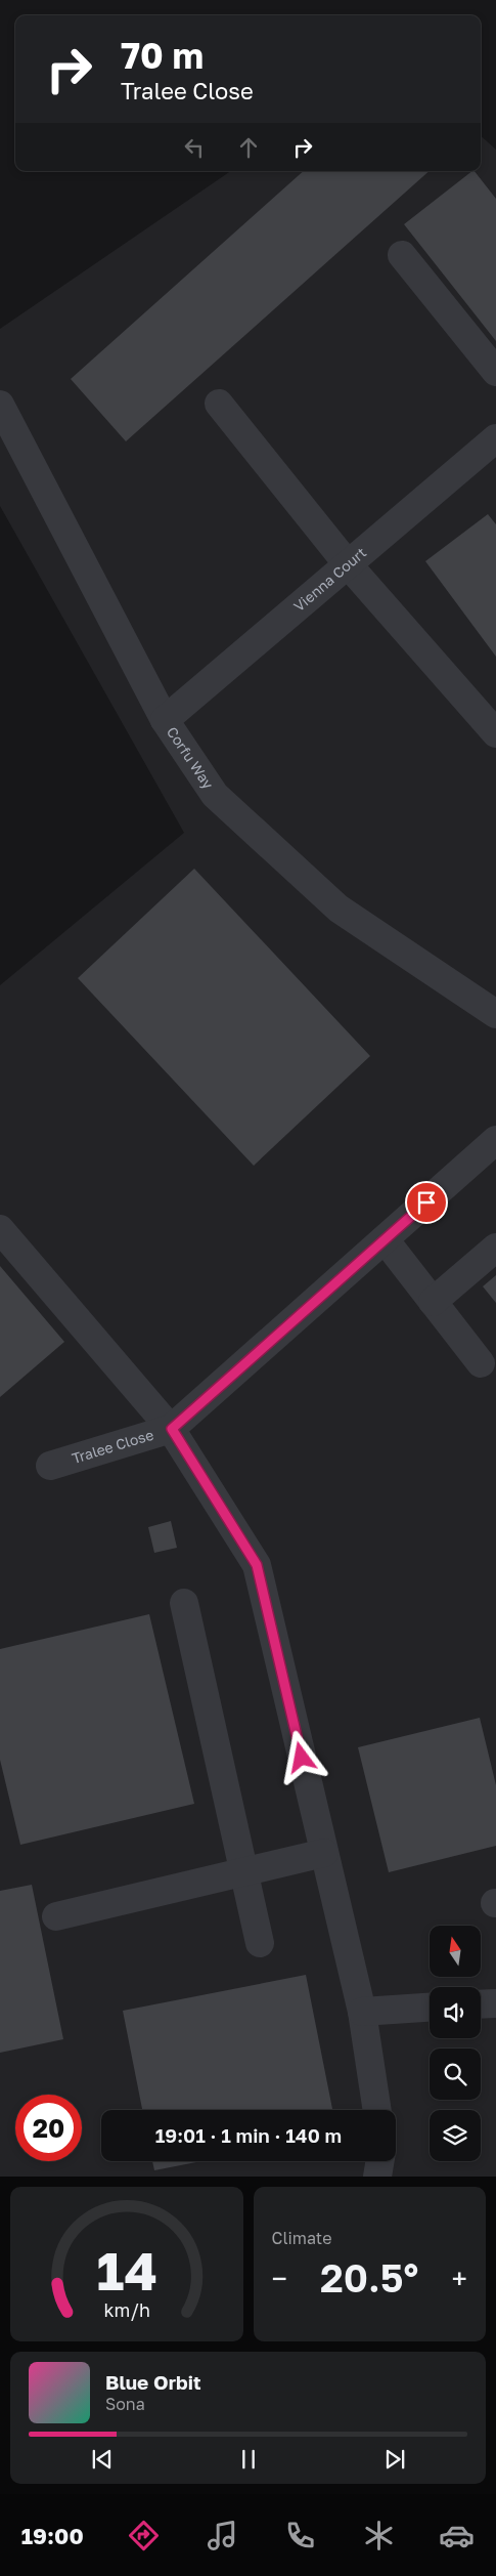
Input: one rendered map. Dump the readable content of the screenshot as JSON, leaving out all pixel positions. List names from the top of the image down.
{
  "streets": {
    "street": ["Vienna Court", "Corfu Way", "Tralee Close"]
  },
  "crossings": [
    ["Vienna Court", "Corfu Way"]
  ],
  "north": "top",
  "page": {
    "turn": ["70 m", "Tralee Close"],
    "limit": "20",
    "trip": "19:01 · 1 min · 140 m",
    "tile": "Climate",
    "heat": ["−", "20.5°", "+"],
    "song": ["Blue Orbit", "Sona"],
    "tabs": "19:00",
    "gauge": ["14", "km/h"]
  }
}
